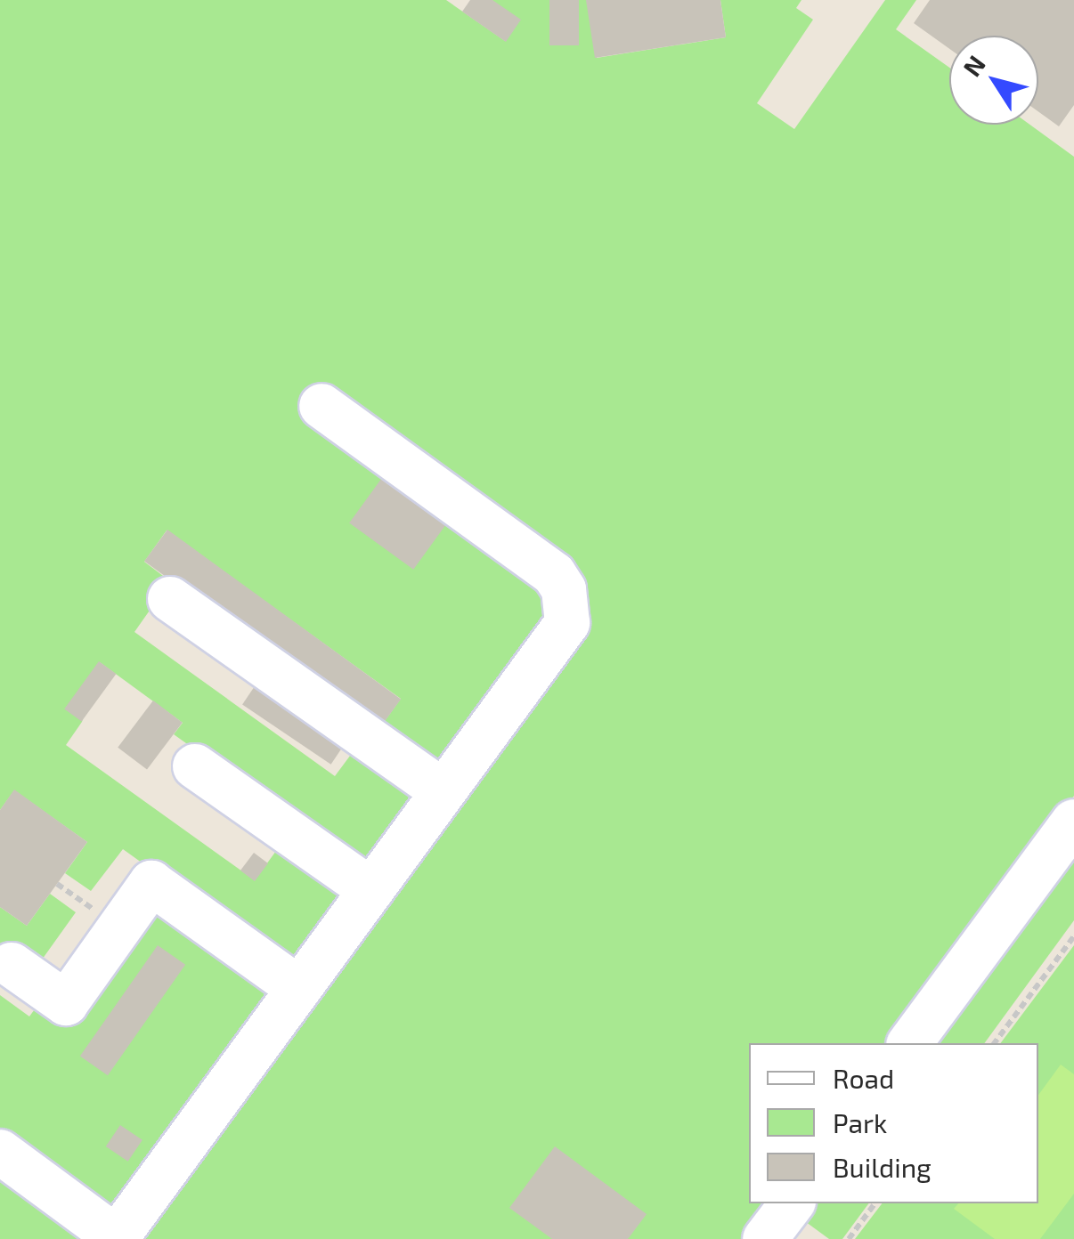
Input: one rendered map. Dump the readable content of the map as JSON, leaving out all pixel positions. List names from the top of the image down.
{
  "legend": ["Road", "Park", "Building"],
  "north": "top left"
}
